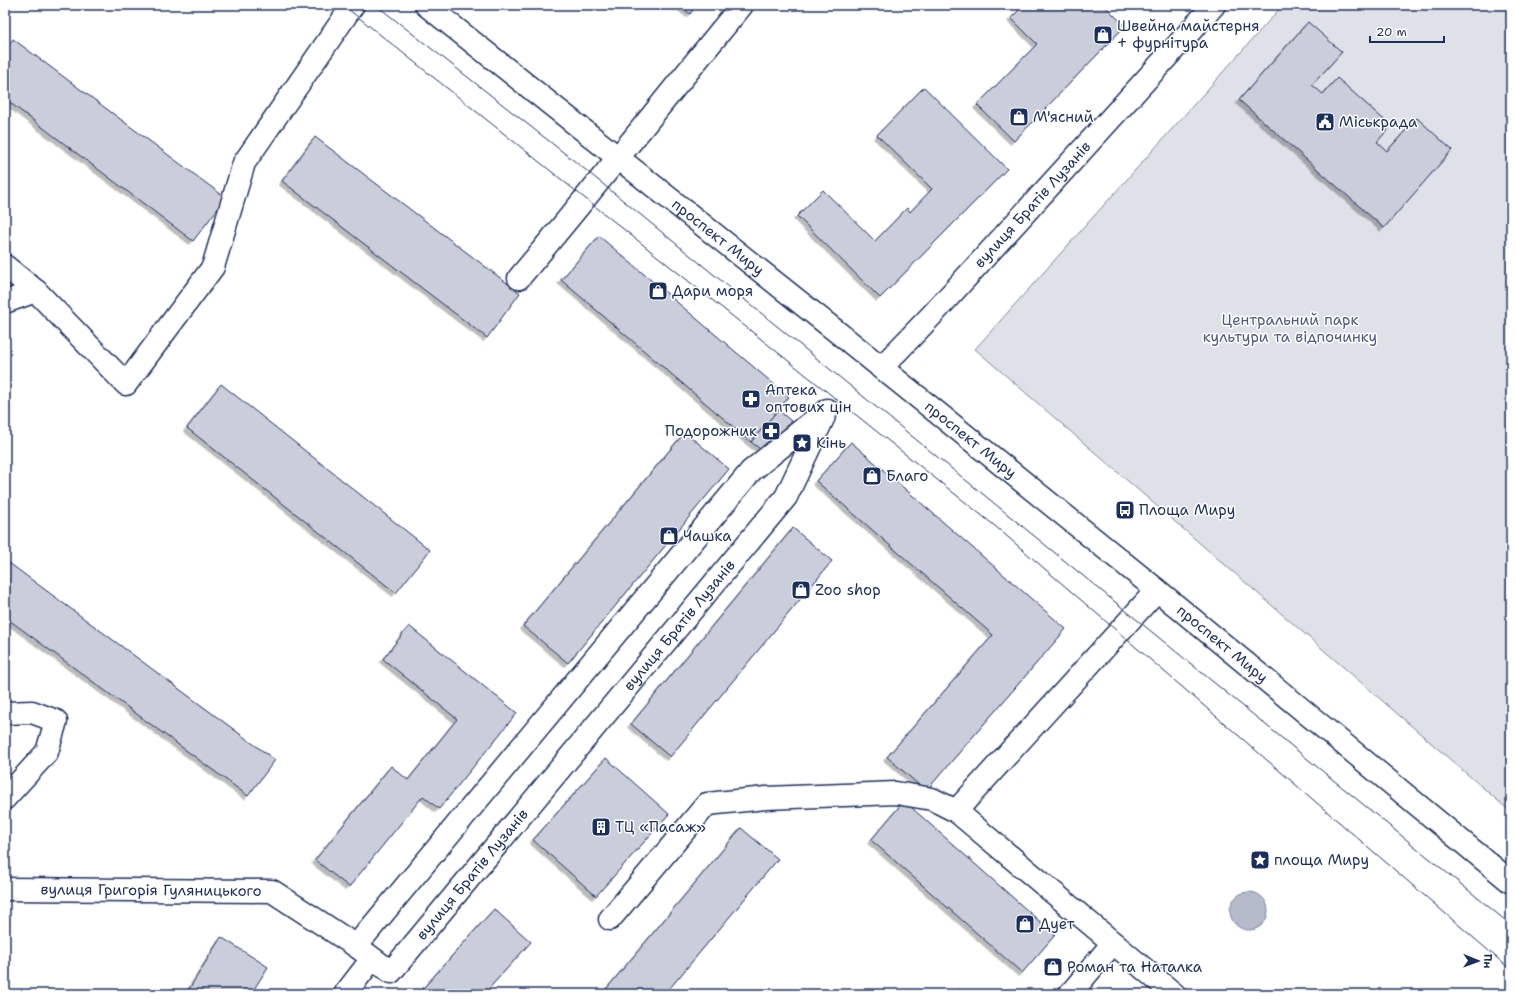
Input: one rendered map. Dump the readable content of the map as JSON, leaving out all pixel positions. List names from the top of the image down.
{
  "streets": {
    "street": ["вулиця Братів Лузанів", "проспект Миру", "вулиця Григорія Гуляницького"]
  },
  "crossings": [
    ["вулиця Братів Лузанів", "проспект Миру"],
    ["вулиця Братів Лузанів", "вулиця Григорія Гуляницького"]
  ],
  "parks": ["Центральний парк культури та відпочинку"],
  "places": {
    "shop": [
      "Швейна майстерня + фурнітура",
      "М'ясний",
      "Дари моря",
      "Благо",
      "Чашка",
      "Zoo shop",
      "Дует",
      "Роман та Наталка"
    ],
    "public building": ["Міськрада"],
    "pharmacy": ["Аптека оптових цін", "Подорожник"],
    "place": ["Кінь", "площа Миру"],
    "bus stop": ["Площа Миру"],
    "building": ["ТЦ «Пасаж»"]
  },
  "scale_bar": "20 m",
  "north": "right"
}
